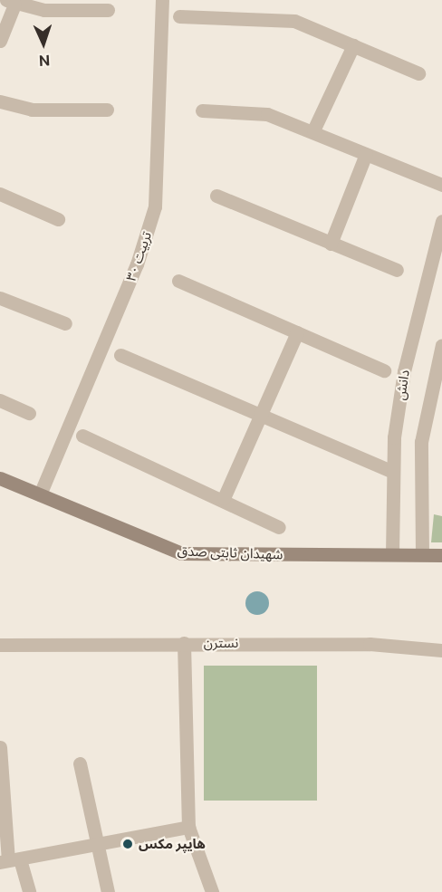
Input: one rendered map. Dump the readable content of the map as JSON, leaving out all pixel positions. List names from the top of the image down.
{
  "streets": {
    "main road": ["شهیدان ثابتی صدق"],
    "street": ["تربیت ۳۰", "دانش", "نسترن"]
  },
  "crossings": [
    ["تربیت ۳۰", "شهیدان ثابتی صدق"],
    ["دانش", "شهیدان ثابتی صدق"]
  ],
  "places": ["هایپر مکس"],
  "north": "bottom"
}
